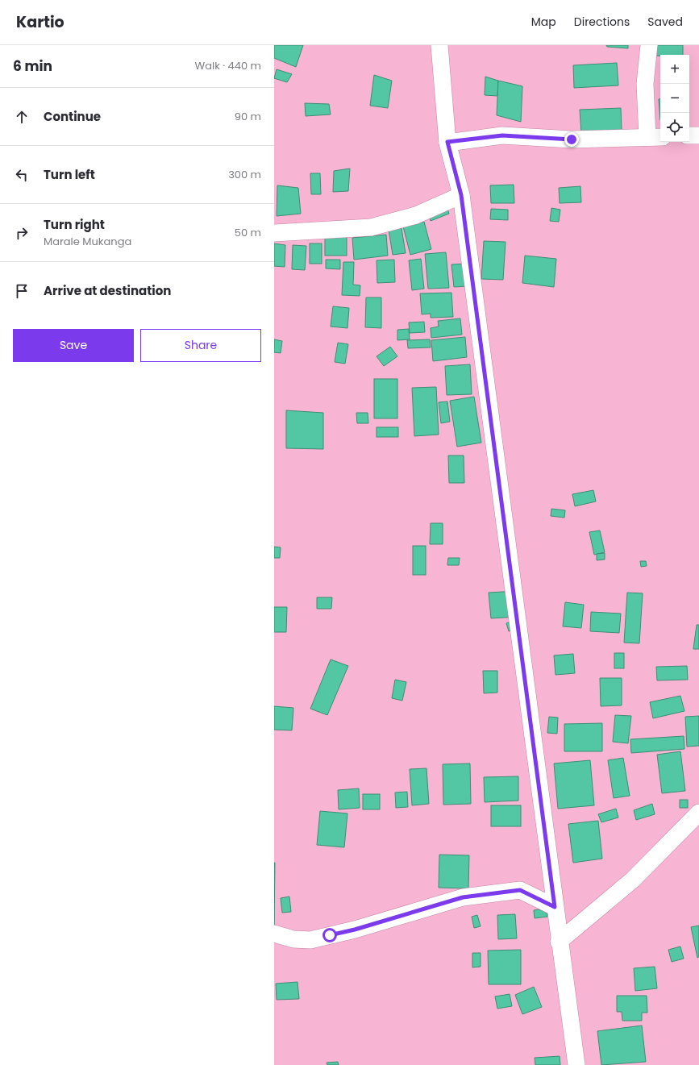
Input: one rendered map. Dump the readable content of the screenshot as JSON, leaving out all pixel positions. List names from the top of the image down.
{
  "page": {
    "header": "Kartio",
    "nav": ["Map", "Directions", "Saved"],
    "heading": ["6 min", "Walk · 440 m"],
    "map_buttons": ["+", "−"],
    "list": [
      ["Continue", "90 m"],
      ["Turn left", "300 m"],
      ["Turn right", "Marale Mukanga", "50 m"],
      "Arrive at destination"
    ],
    "buttons": ["Save", "Share"]
  }
}
